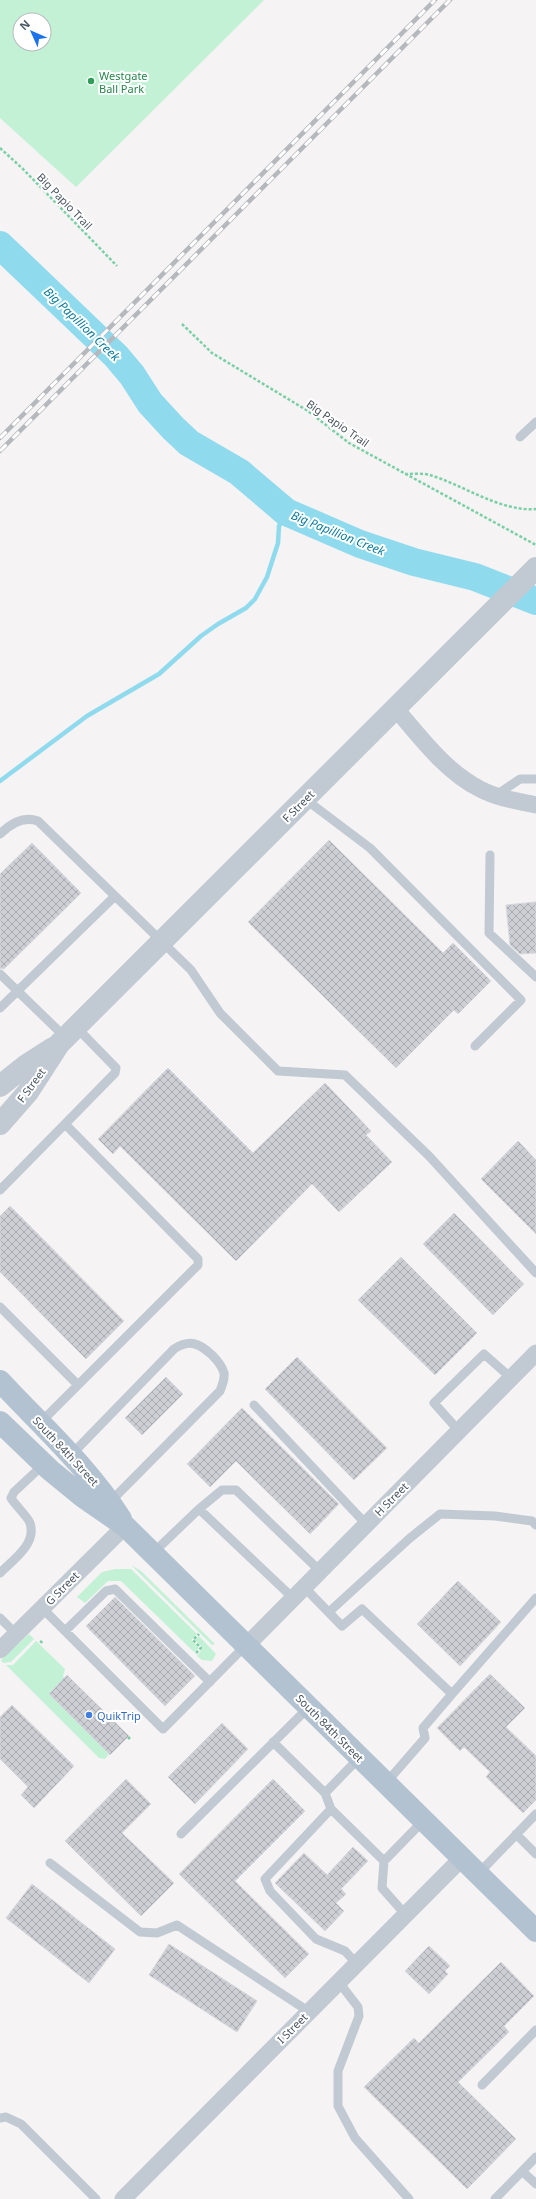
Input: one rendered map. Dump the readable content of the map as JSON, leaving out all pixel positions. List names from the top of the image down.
{
  "streets": {
    "main road": ["South 84th Street"],
    "street": [
      "F Street",
      "H Street",
      "G Street",
      "I Street"
    ],
    "path": ["Big Papio Trail"]
  },
  "crossings": [
    ["South 84th Street", "H Street"],
    ["South 84th Street", "G Street"],
    ["South 84th Street", "I Street"]
  ],
  "water": ["Big Papillion Creek"],
  "places": ["Westgate Ball Park", "QuikTrip"],
  "north": "top left"
}
